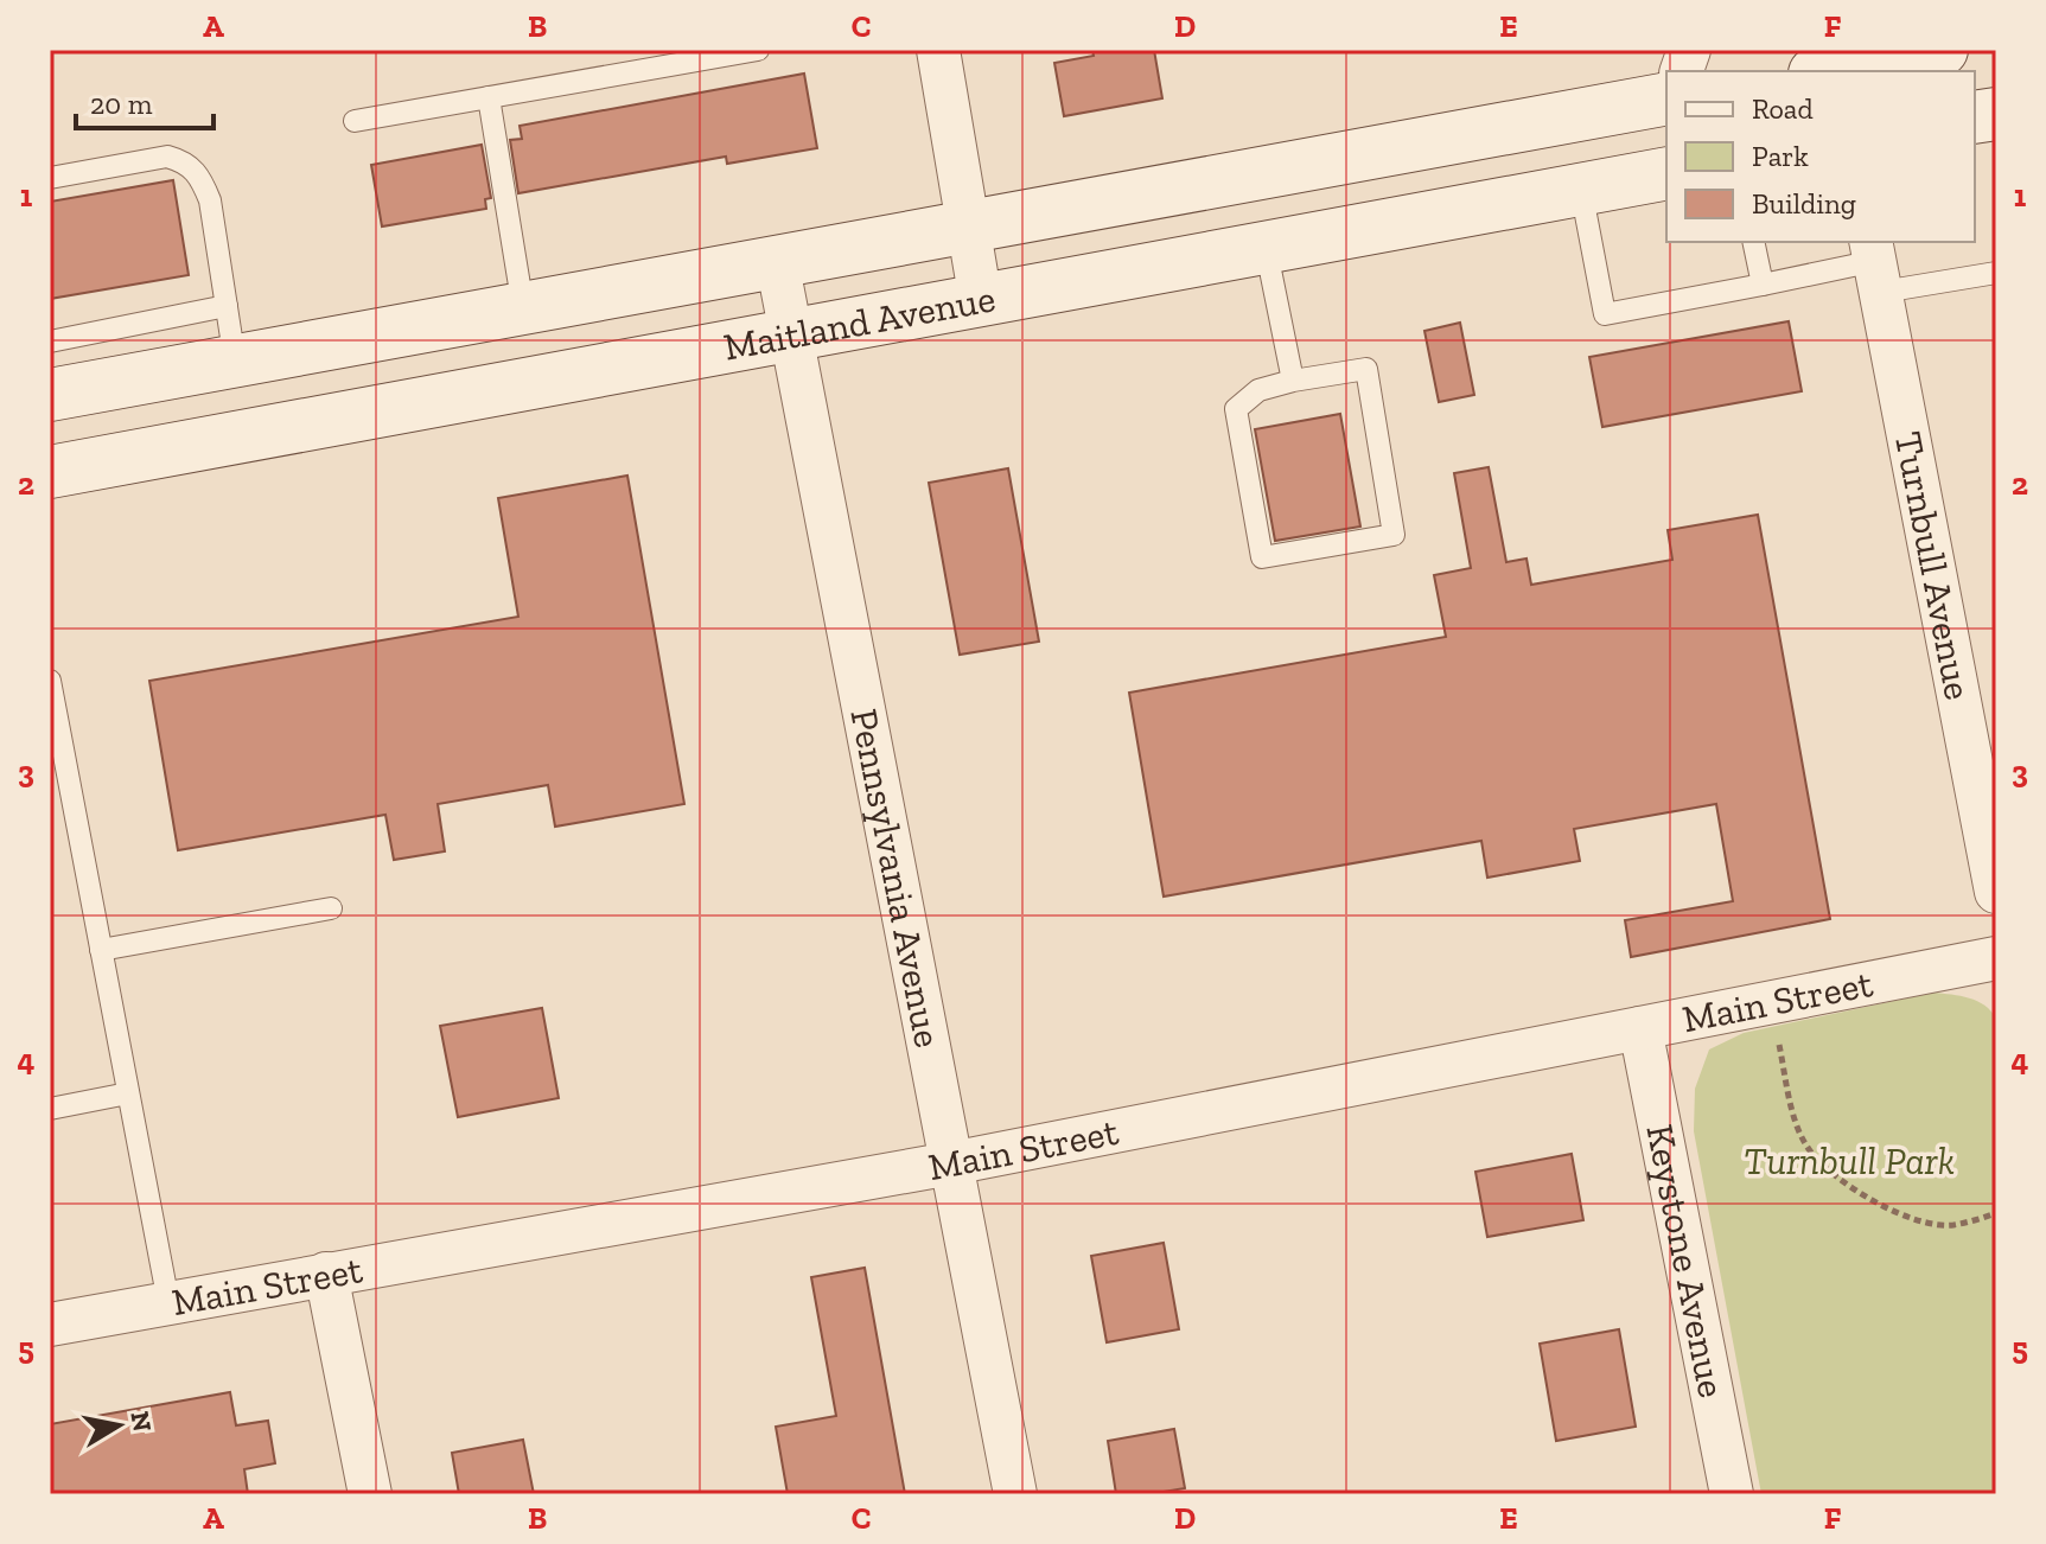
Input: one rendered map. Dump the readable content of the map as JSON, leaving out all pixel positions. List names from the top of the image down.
{
  "streets": {
    "main road": ["Maitland Avenue"],
    "street": [
      "Turnbull Avenue",
      "Pennsylvania Avenue",
      "Main Street",
      "Keystone Avenue"
    ]
  },
  "crossings": [
    ["Maitland Avenue", "Pennsylvania Avenue"],
    ["Pennsylvania Avenue", "Main Street"],
    ["Main Street", "Keystone Avenue"]
  ],
  "parks": ["Turnbull Park"],
  "legend": ["Road", "Park", "Building"],
  "scale_bar": "20 m",
  "north": "right",
  "grid": {
    "columns": [
      "A",
      "B",
      "C",
      "D",
      "E",
      "F"
    ],
    "rows": [
      "1",
      "2",
      "3",
      "4",
      "5"
    ]
  }
}
